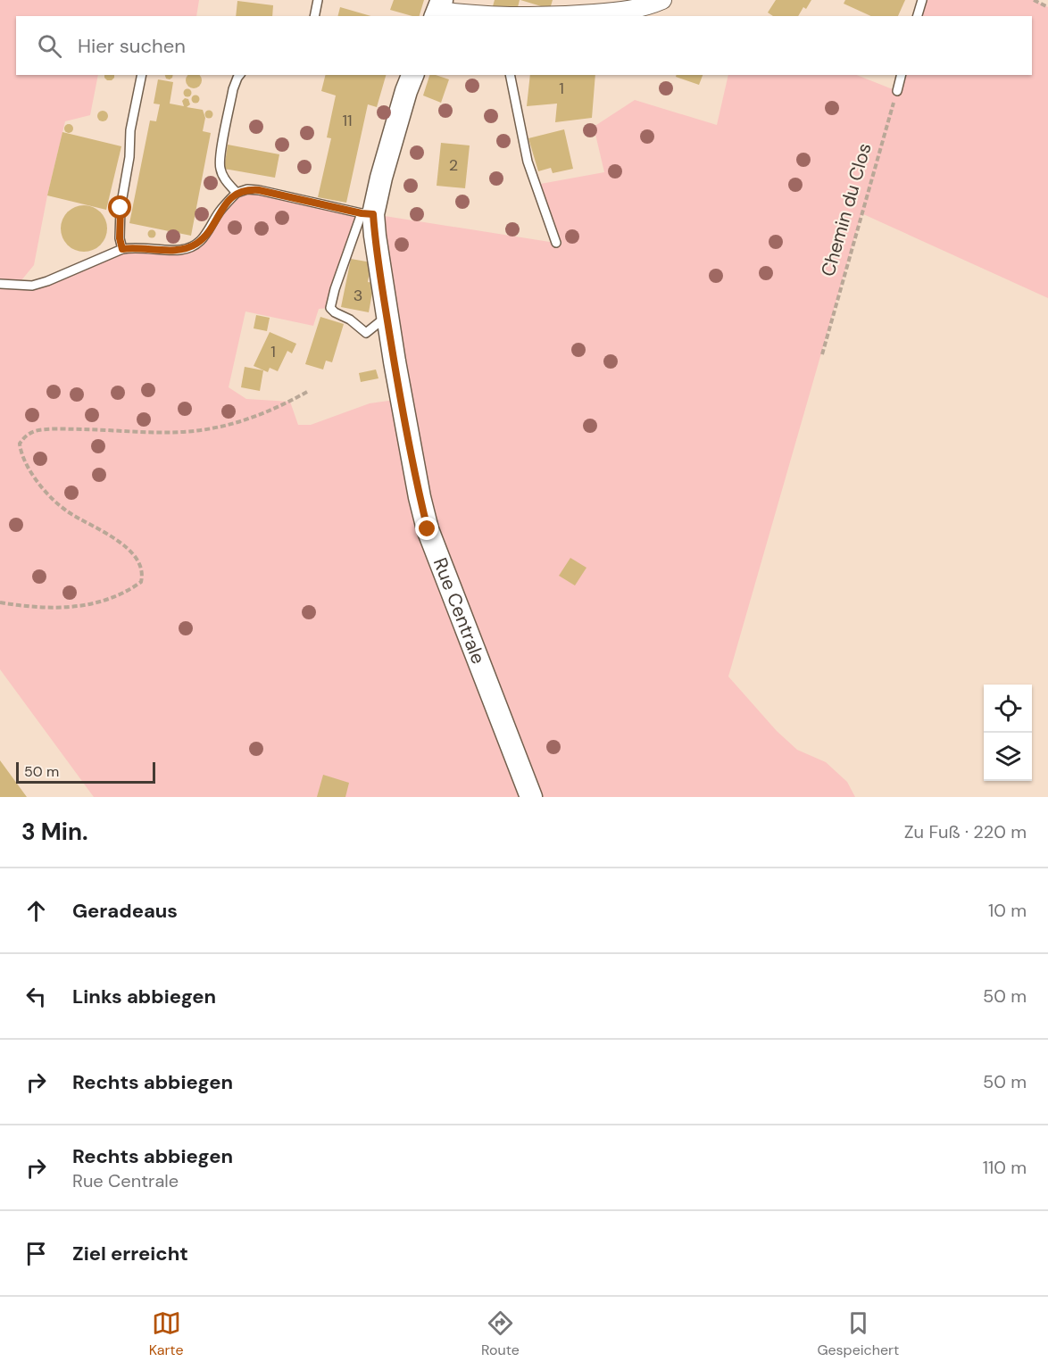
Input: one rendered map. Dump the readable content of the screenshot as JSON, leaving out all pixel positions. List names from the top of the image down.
{
  "streets": {
    "street": ["Rue Centrale"],
    "path": ["Chemin du Clos"]
  },
  "house_numbers": [
    "1",
    "11",
    "2",
    "3",
    "1"
  ],
  "scale_bar": "50 m",
  "page": {
    "search": "Hier suchen",
    "scale": "50 m",
    "heading": ["3 Min.", "Zu Fuß · 220 m"],
    "list": [
      ["Geradeaus", "10 m"],
      ["Links abbiegen", "50 m"],
      ["Rechts abbiegen", "50 m"],
      ["Rechts abbiegen", "Rue Centrale", "110 m"],
      "Ziel erreicht"
    ],
    "nav": ["Karte", "Route", "Gespeichert"]
  }
}
